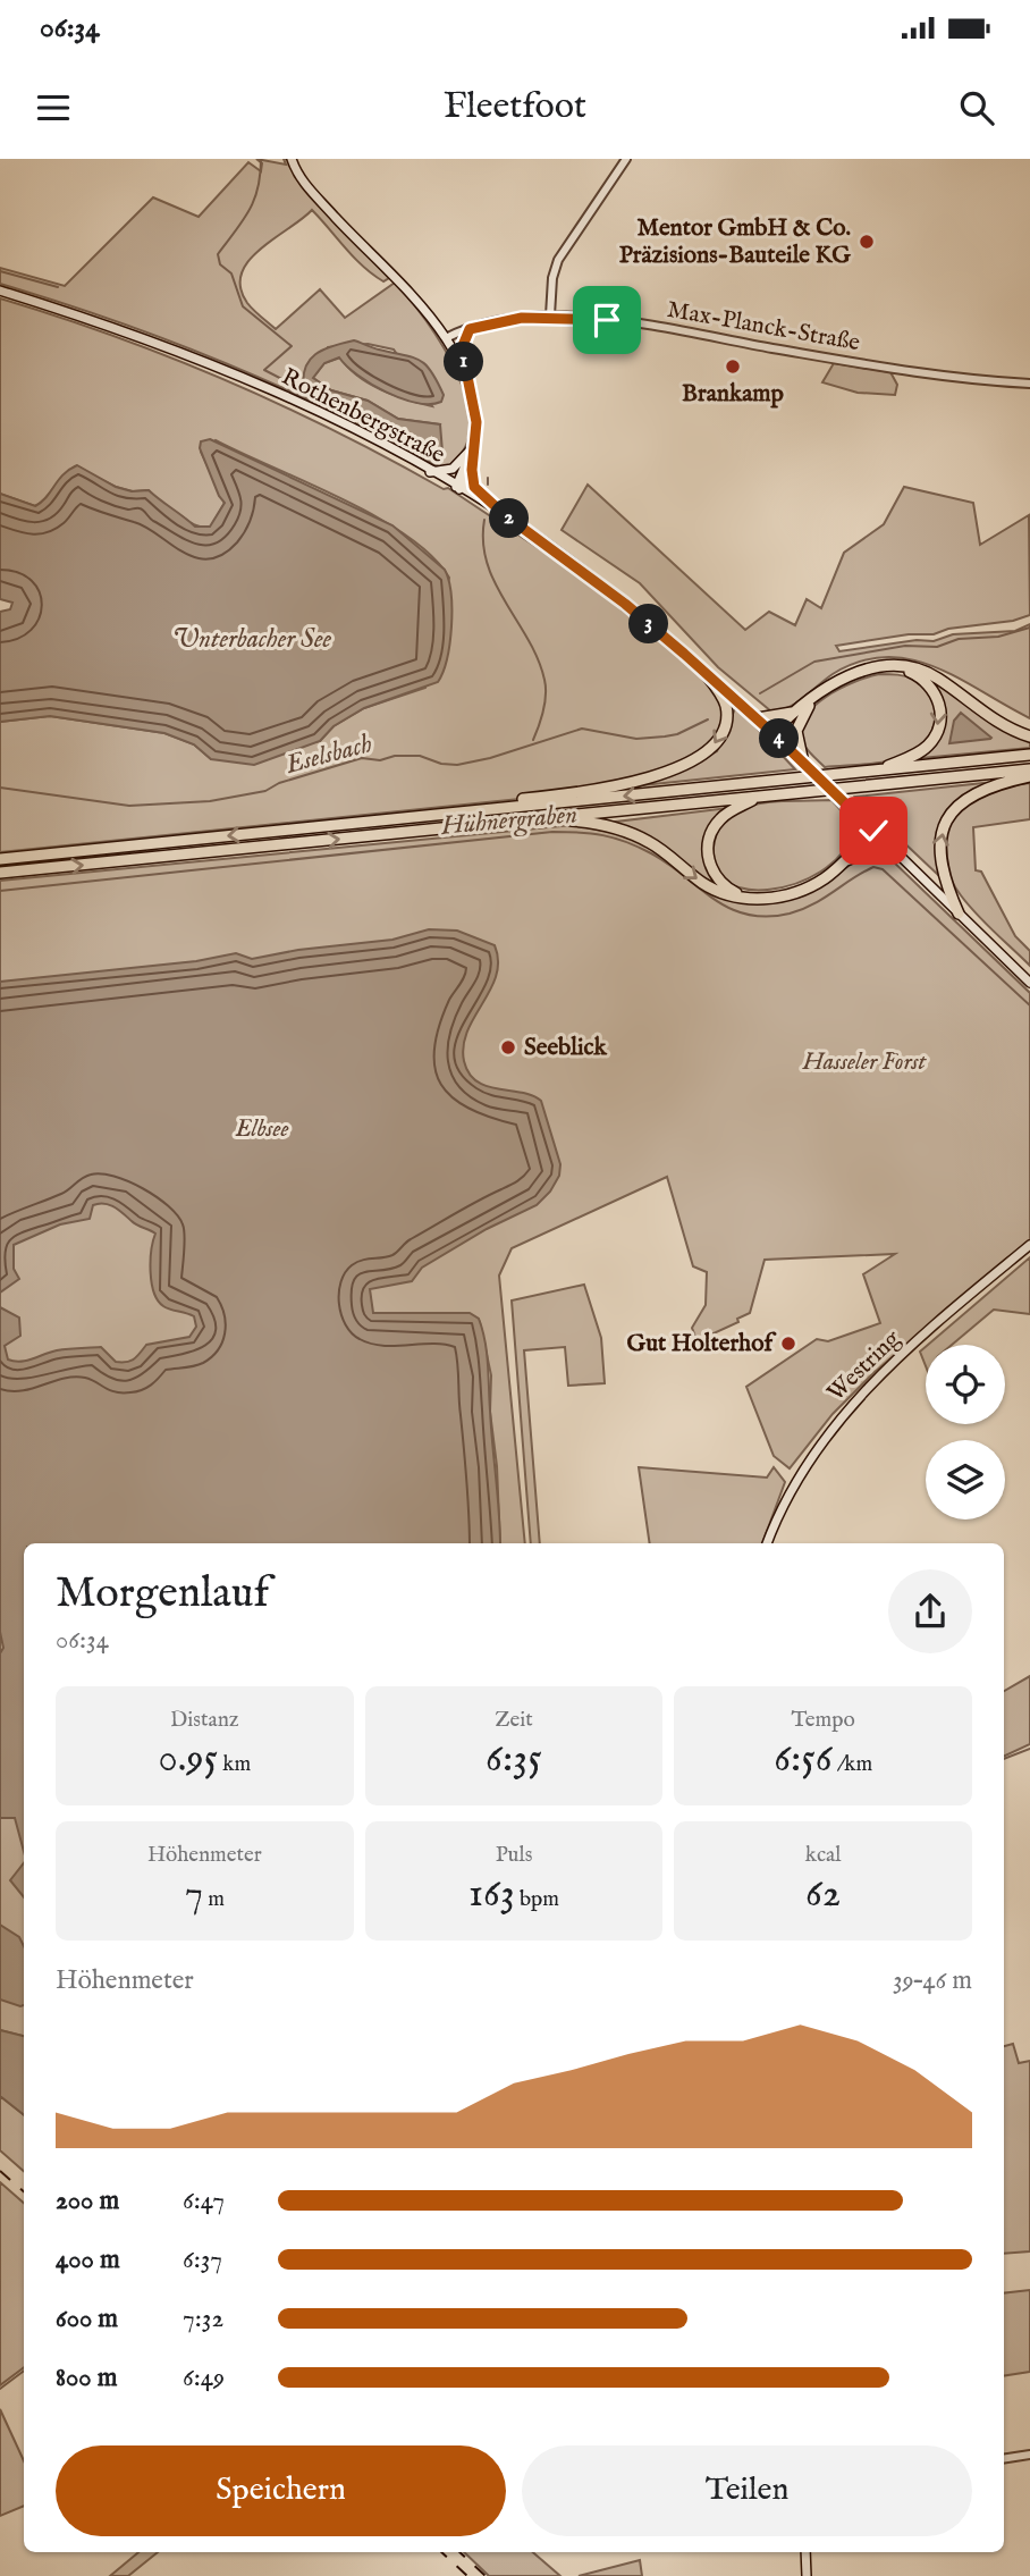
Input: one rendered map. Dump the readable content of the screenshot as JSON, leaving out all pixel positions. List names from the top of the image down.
{
  "streets": {
    "main road": ["Rothenbergstraße", "Westring"],
    "street": ["Max-Planck-Straße"]
  },
  "water": ["Unterbacher See", "Eselsbach", "Hühnergraben"],
  "parks": ["Hasseler Forst", "Elbsee"],
  "places": [
    "Mentor GmbH & Co. Präzisions-Bauteile KG",
    "Brankamp",
    "Seeblick",
    "Gut Holterhof"
  ],
  "page": {
    "status": "06:34",
    "header": "Fleetfoot",
    "pins": [
      "1",
      "2",
      "3",
      "4"
    ],
    "heading": ["Morgenlauf", "06:34"],
    "stats": [
      ["Distanz", "0.95 km"],
      ["Zeit", "6:35"],
      ["Tempo", "6:56 /km"],
      ["Höhenmeter", "7 m"],
      ["Puls", "163 bpm"],
      ["kcal", "62"]
    ],
    "chart": ["Höhenmeter", "39–46 m"],
    "list": [
      {
        "name": "200 m",
        "note": "6:47"
      },
      {
        "name": "400 m",
        "note": "6:37"
      },
      {
        "name": "600 m",
        "note": "7:32"
      },
      {
        "name": "800 m",
        "note": "6:49"
      }
    ],
    "buttons": ["Speichern", "Teilen"]
  }
}
